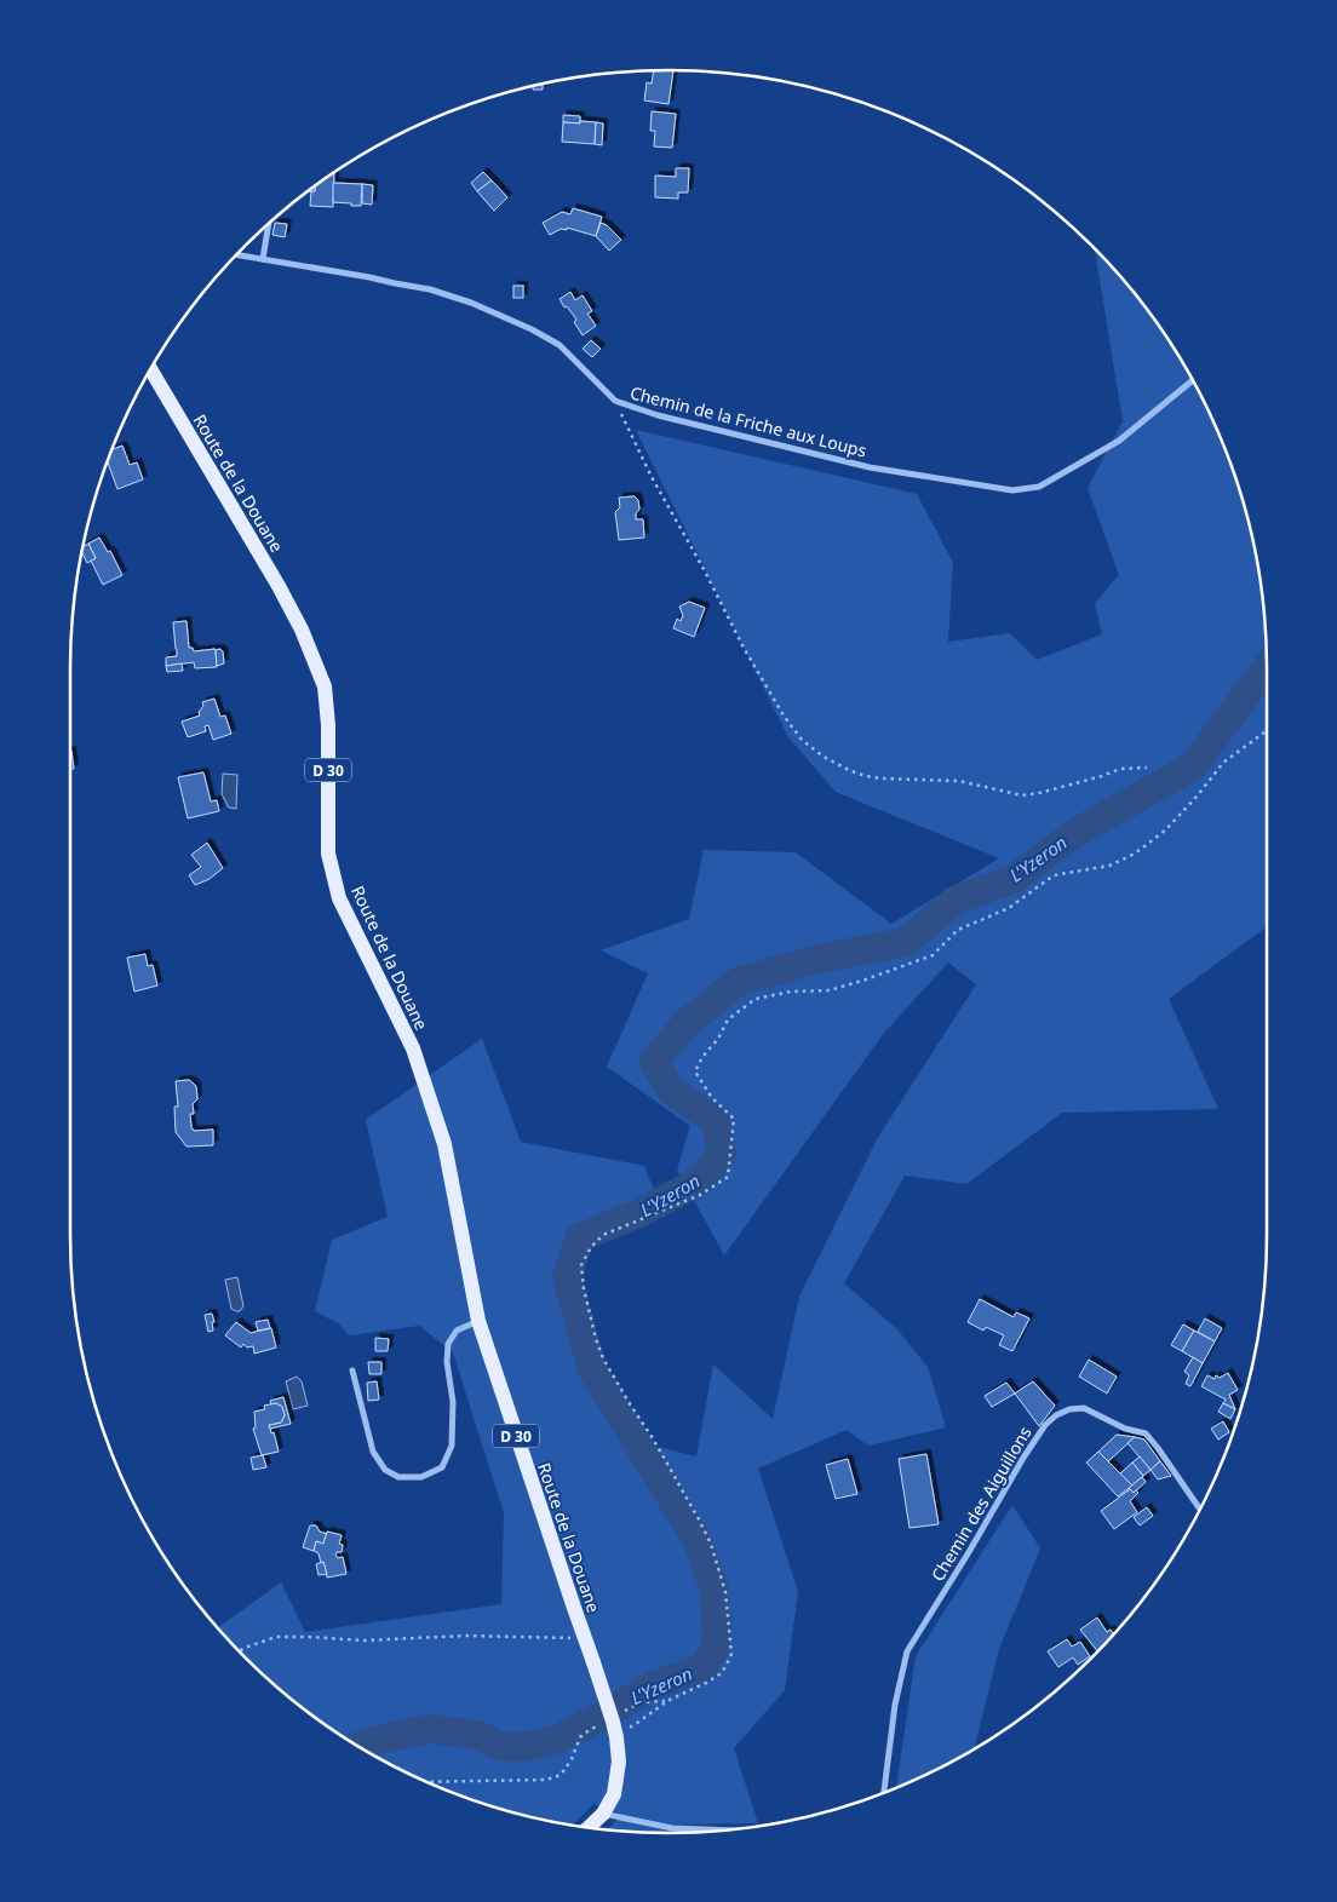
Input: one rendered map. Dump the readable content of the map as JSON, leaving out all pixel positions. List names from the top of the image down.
{
  "streets": {
    "main road": ["Route de la Douane", "D 30"],
    "street": ["Chemin de la Friche aux Loups", "Chemin des Aiguillons"]
  },
  "crossings": [
    ["Route de la Douane", "D 30"]
  ],
  "water": ["L'Yzeron"]
}
